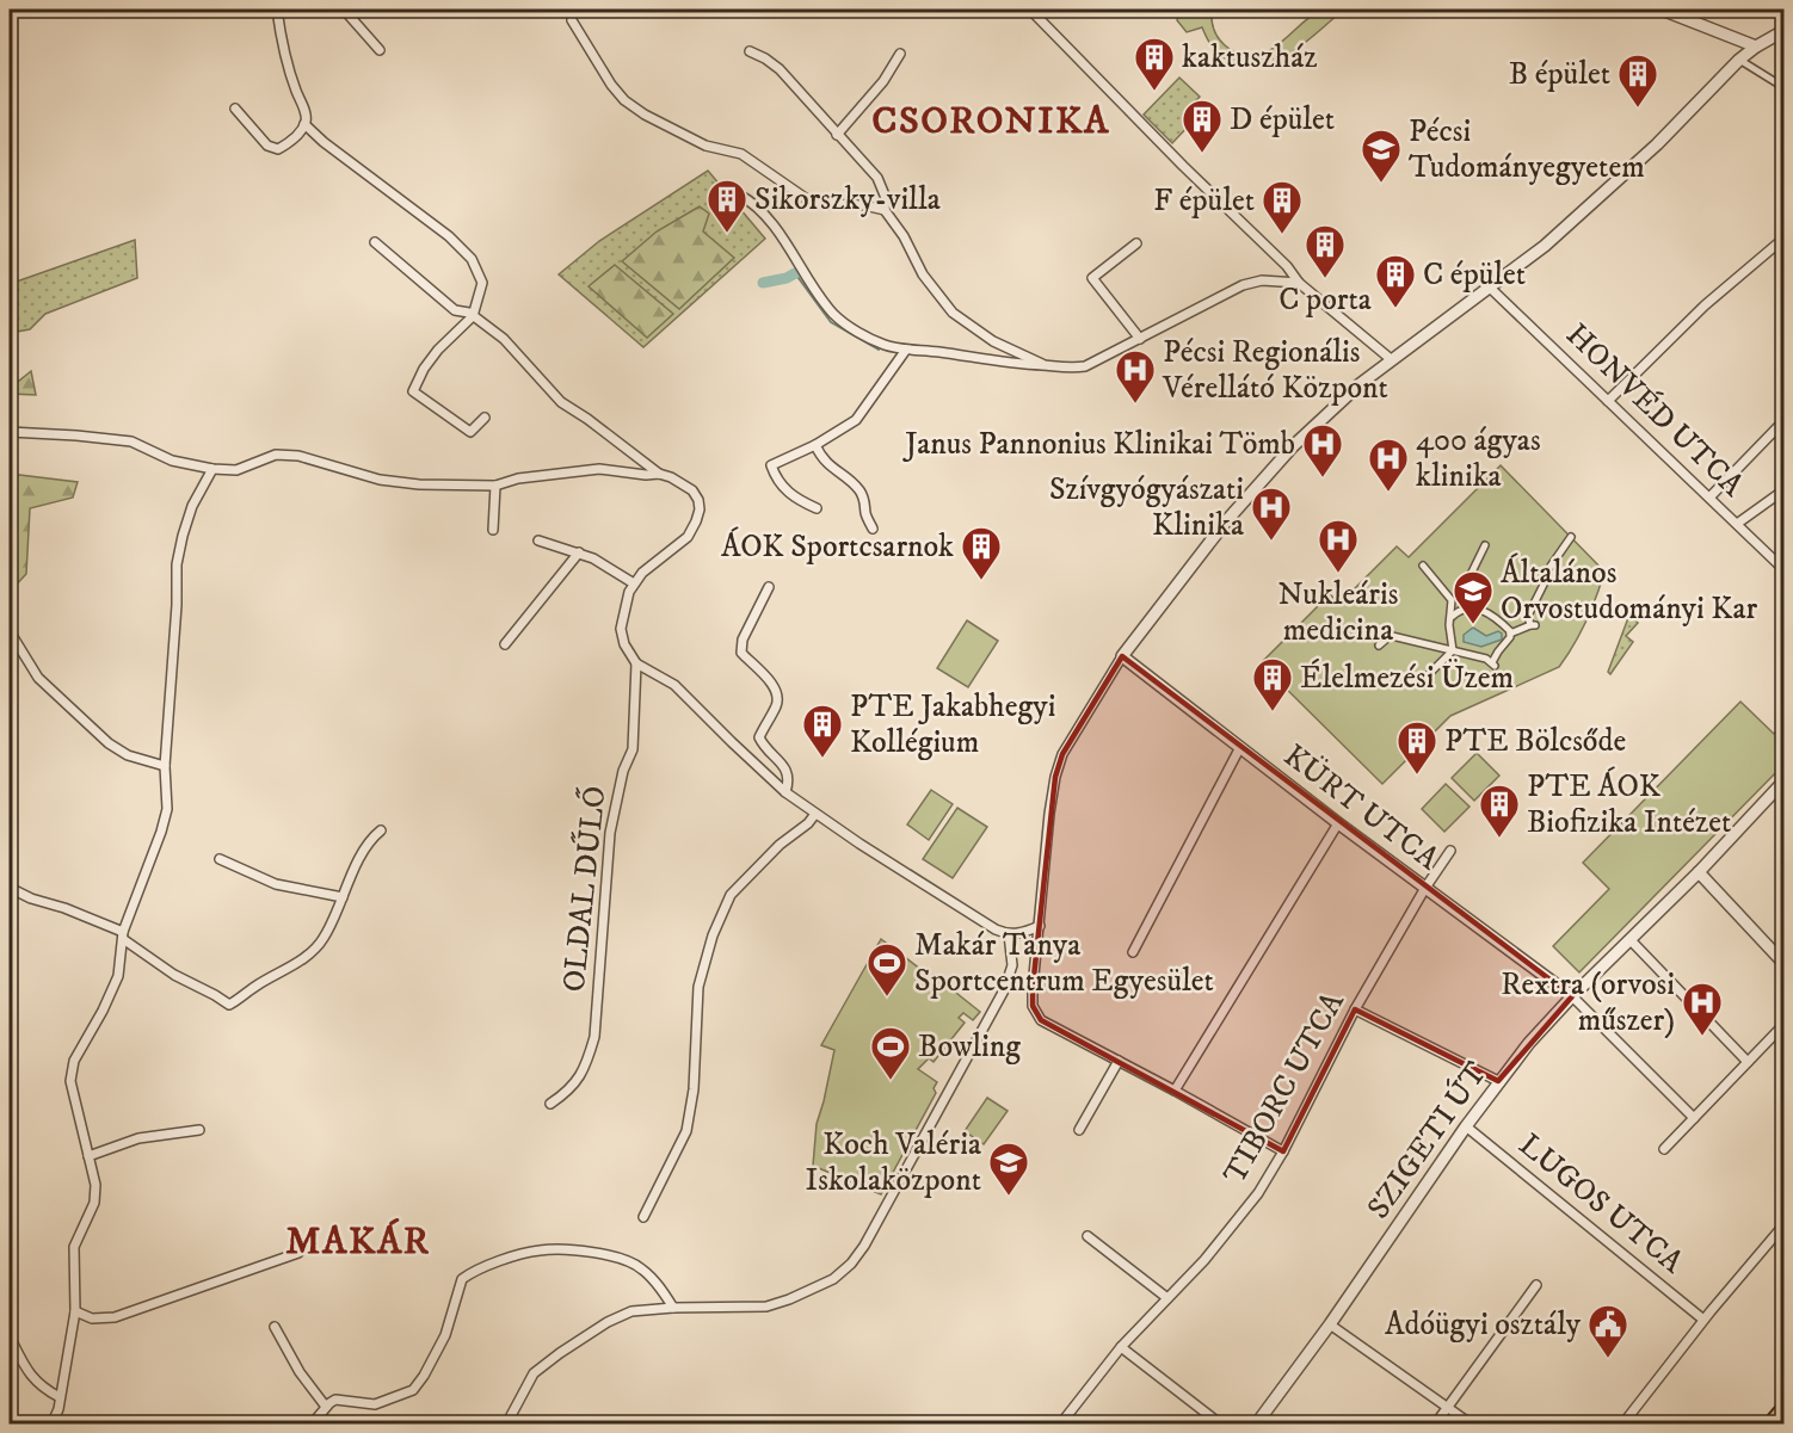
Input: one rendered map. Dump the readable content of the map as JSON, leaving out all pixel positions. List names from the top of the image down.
{
  "streets": {
    "street": [
      "HONVÉD UTCA",
      "KÜRT UTCA",
      "OLDAL DŰLŐ",
      "TIBORC UTCA",
      "SZIGETI ÚT",
      "LUGOS UTCA"
    ]
  },
  "crossings": [
    ["KÜRT UTCA", "TIBORC UTCA"],
    ["KÜRT UTCA", "SZIGETI ÚT"],
    ["SZIGETI ÚT", "LUGOS UTCA"]
  ],
  "districts": ["CSORONIKA", "MAKÁR"],
  "places": {
    "building": [
      "kaktuszház",
      "B épület",
      "D épület",
      "Sikorszky-villa",
      "F épület",
      "C porta",
      "C épület",
      "ÁOK Sportcsarnok",
      "Élelmezési Üzem",
      "PTE Jakabhegyi Kollégium",
      "PTE Bölcsőde",
      "PTE ÁOK Biofizika Intézet"
    ],
    "school or university": ["Pécsi Tudományegyetem", "Általános Orvostudományi Kar", "Koch Valéria Iskolaközpont"],
    "hospital": [
      "Pécsi Regionális Vérellátó Központ",
      "Janus Pannonius Klinikai Tömb",
      "400 ágyas klinika",
      "Szívgyógyászati Klinika",
      "Nukleáris medicina",
      "Rextra (orvosi műszer)"
    ],
    "sports": ["Makár Tanya Sportcentrum Egyesület", "Bowling"],
    "public building": ["Adóügyi osztály"]
  }
}
